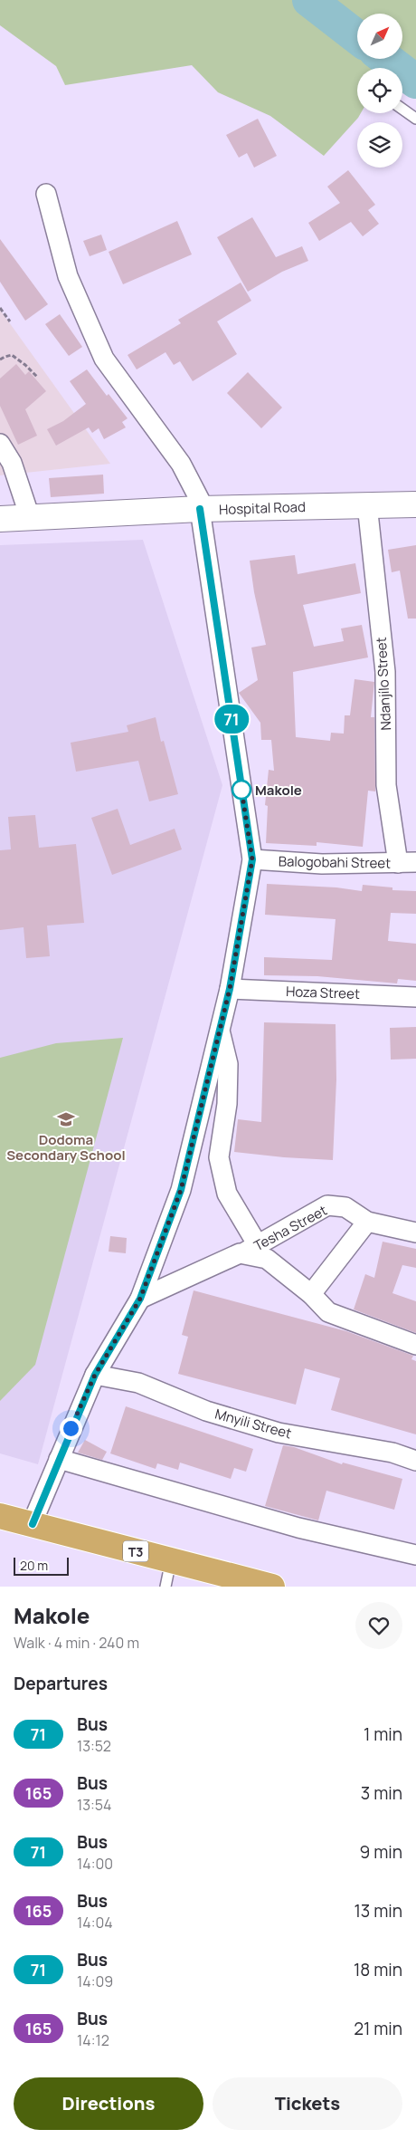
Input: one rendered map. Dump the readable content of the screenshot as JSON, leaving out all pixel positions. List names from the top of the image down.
{
  "streets": {
    "highway": ["T3"],
    "street": [
      "Hospital Road",
      "Ndanjílo Street",
      "Balogobahi Street",
      "Hoza Street",
      "Tesha Street",
      "Mnyili Street"
    ]
  },
  "crossings": [
    ["Hospital Road", "Ndanjílo Street"],
    ["Ndanjílo Street", "Balogobahi Street"]
  ],
  "places": {
    "other": ["Makole"],
    "school or university": ["Dodoma Secondary School"]
  },
  "lines": ["bus line 71"],
  "scale_bar": "20 m",
  "north": "top right",
  "page": {
    "on_map": "71",
    "scale": "20 m",
    "heading": [
      ["Makole", "Walk · 4 min · 240 m"],
      "Departures"
    ],
    "list": [
      {
        "mark": "71",
        "name": "Bus",
        "note": "13:52",
        "value": "1 min"
      },
      {
        "mark": "165",
        "name": "Bus",
        "note": "13:54",
        "value": "3 min"
      },
      {
        "mark": "71",
        "name": "Bus",
        "note": "14:00",
        "value": "9 min"
      },
      {
        "mark": "165",
        "name": "Bus",
        "note": "14:04",
        "value": "13 min"
      },
      {
        "mark": "71",
        "name": "Bus",
        "note": "14:09",
        "value": "18 min"
      },
      {
        "mark": "165",
        "name": "Bus",
        "note": "14:12",
        "value": "21 min"
      }
    ],
    "buttons": ["Directions", "Tickets"]
  }
}
